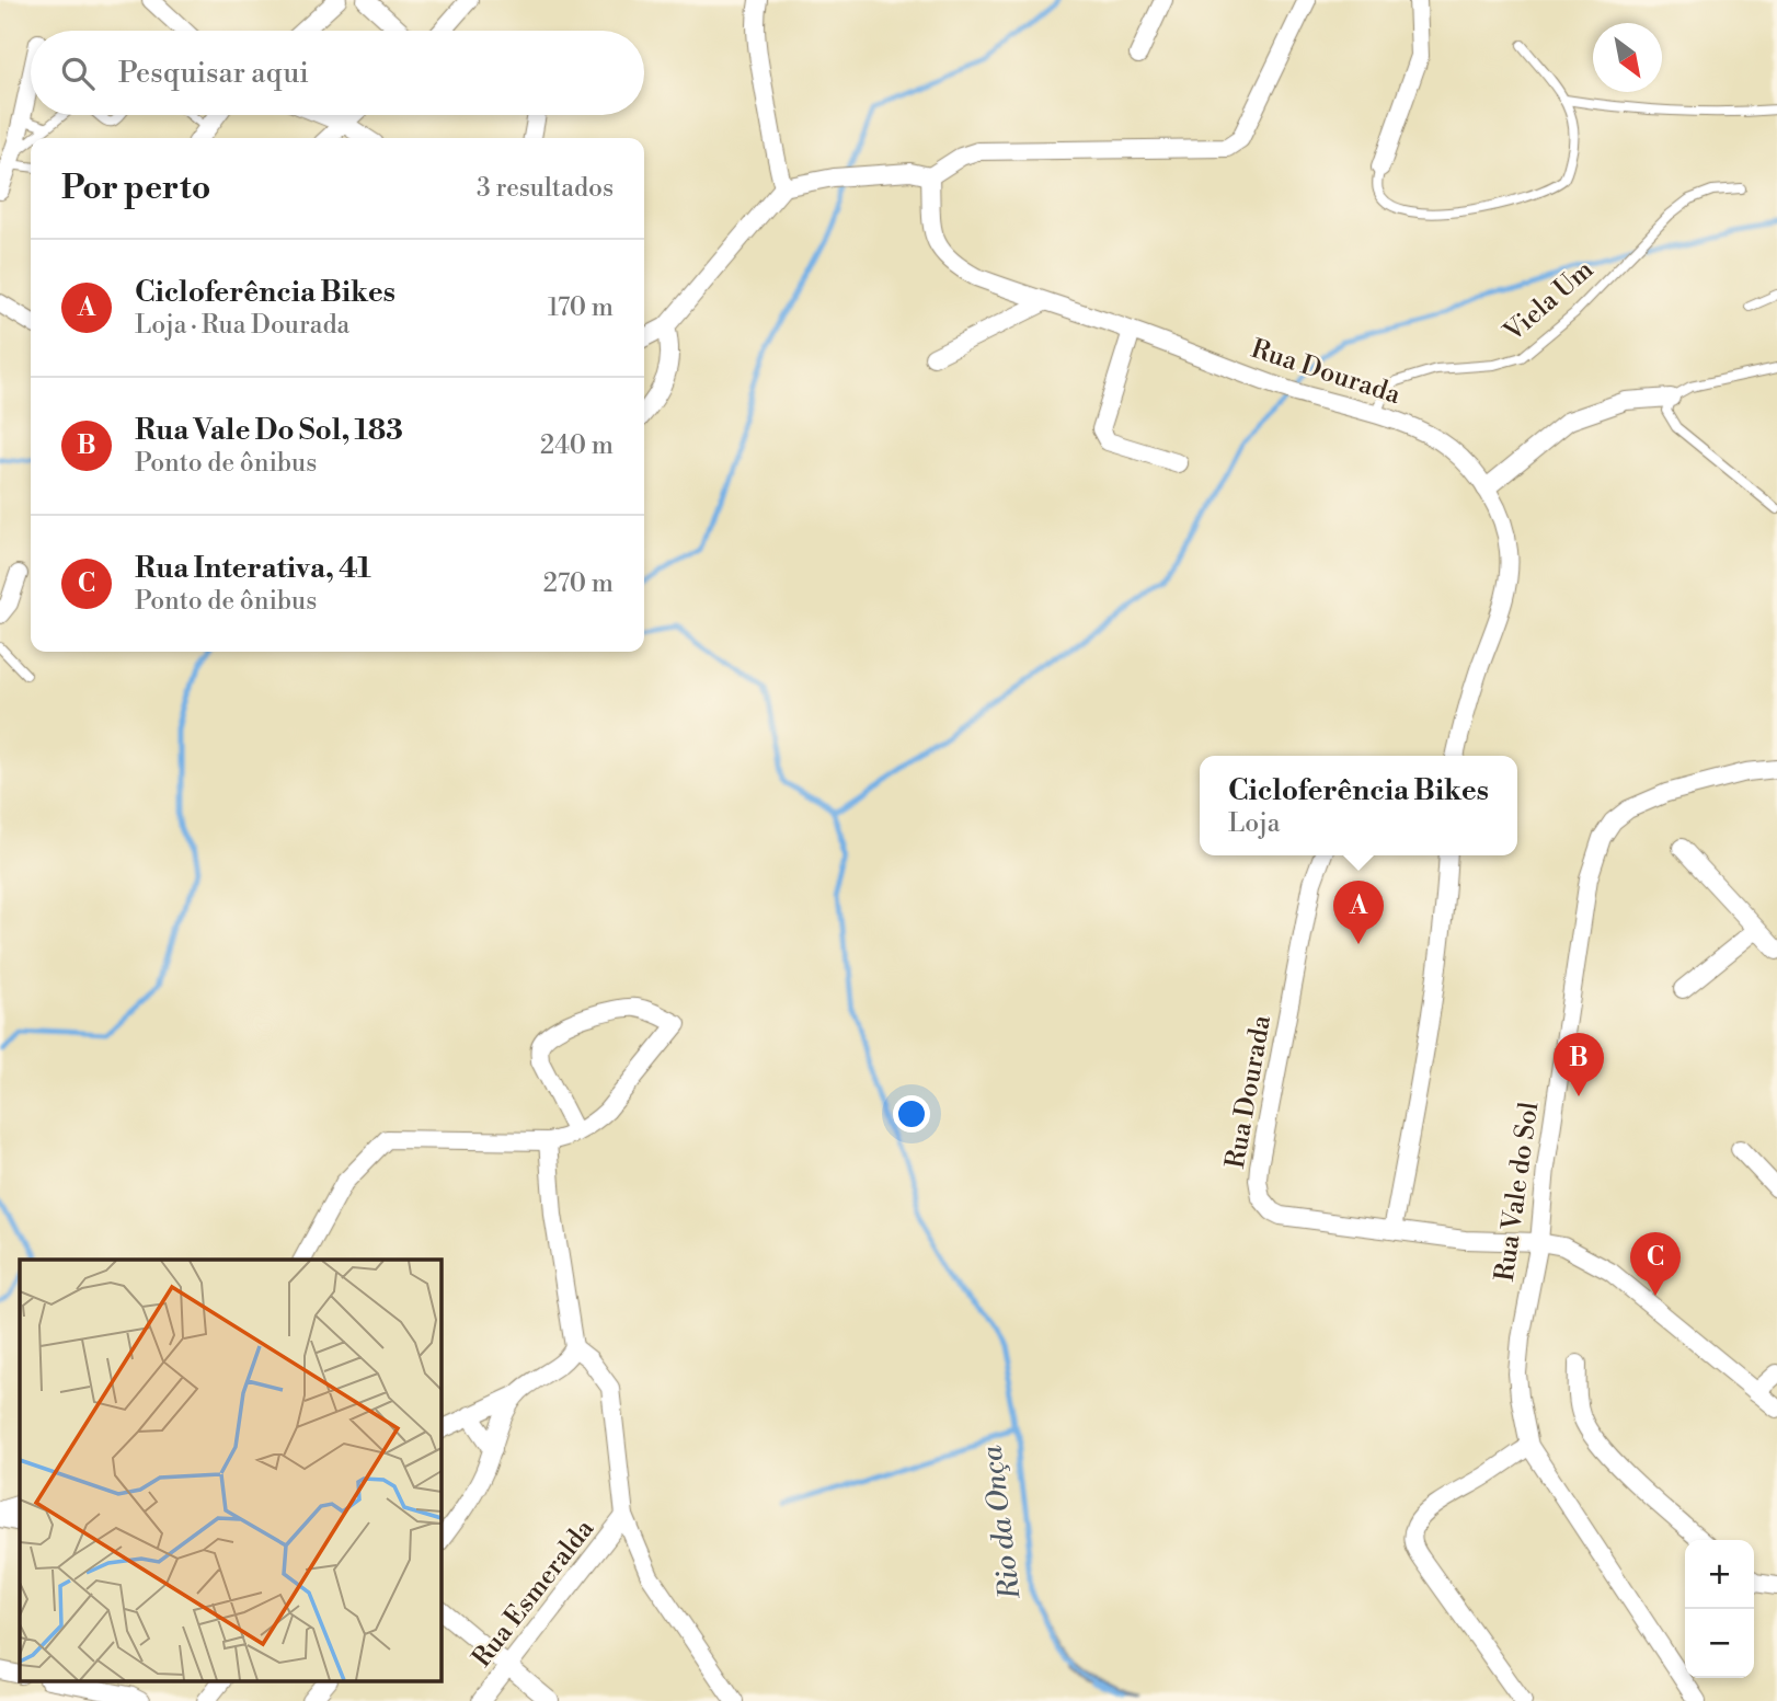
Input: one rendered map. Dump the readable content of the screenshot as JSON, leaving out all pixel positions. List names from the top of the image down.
{
  "streets": {
    "street": ["Rua Dourada", "Rua Vale do Sol", "Rua Esmeralda"],
    "lane": ["Viela Um"]
  },
  "crossings": [
    ["Viela Um", "Rua Dourada"],
    ["Rua Dourada", "Rua Vale do Sol"]
  ],
  "water": ["Rio da Onça"],
  "north": "bottom right",
  "page": {
    "search": "Pesquisar aqui",
    "heading": ["Por perto", "3 resultados"],
    "list": [
      {
        "mark": "A",
        "name": "Cicloferência Bikes",
        "note": "Loja · Rua Dourada",
        "value": "170 m"
      },
      {
        "mark": "B",
        "name": "Rua Vale Do Sol, 183",
        "note": "Ponto de ônibus",
        "value": "240 m"
      },
      {
        "mark": "C",
        "name": "Rua Interativa, 41",
        "note": "Ponto de ônibus",
        "value": "270 m"
      }
    ],
    "popup": ["Cicloferência Bikes", "Loja"],
    "pins": ["A", "B", "C"],
    "map_buttons": ["+", "−"]
  }
}
